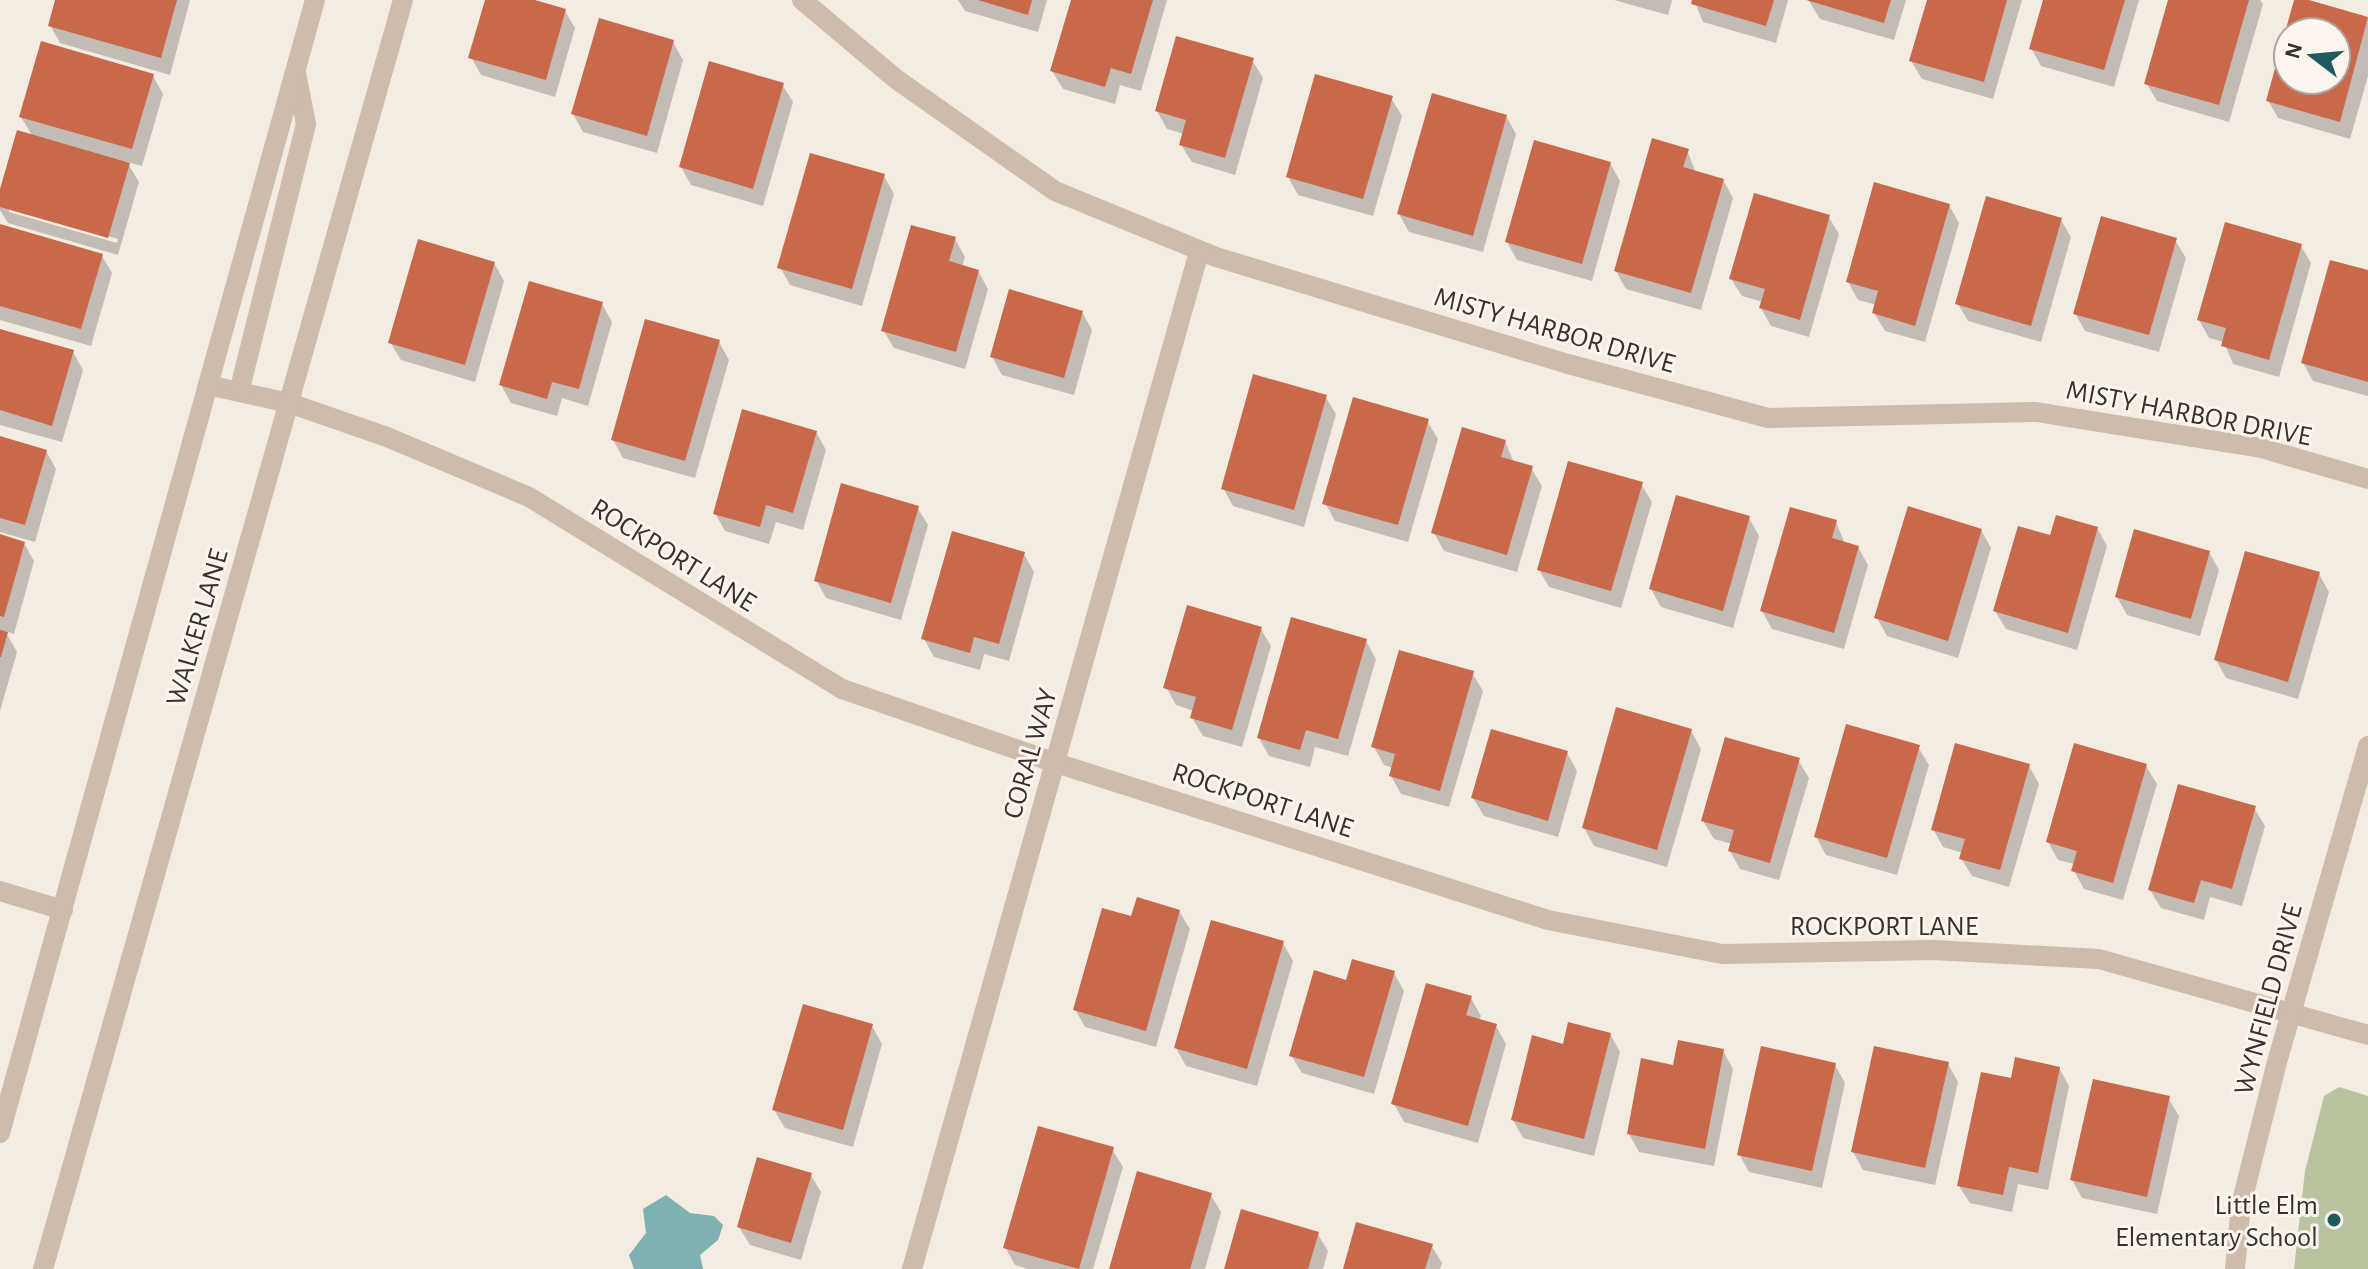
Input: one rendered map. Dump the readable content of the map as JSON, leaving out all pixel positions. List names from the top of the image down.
{
  "streets": {
    "street": [
      "MISTY HARBOR DRIVE",
      "ROCKPORT LANE",
      "WALKER LANE",
      "CORAL WAY",
      "WYNFIELD DRIVE"
    ]
  },
  "crossings": [
    ["MISTY HARBOR DRIVE", "CORAL WAY"],
    ["ROCKPORT LANE", "WALKER LANE"],
    ["ROCKPORT LANE", "CORAL WAY"],
    ["ROCKPORT LANE", "WYNFIELD DRIVE"]
  ],
  "places": ["Little Elm Elementary School"],
  "north": "left"
}
